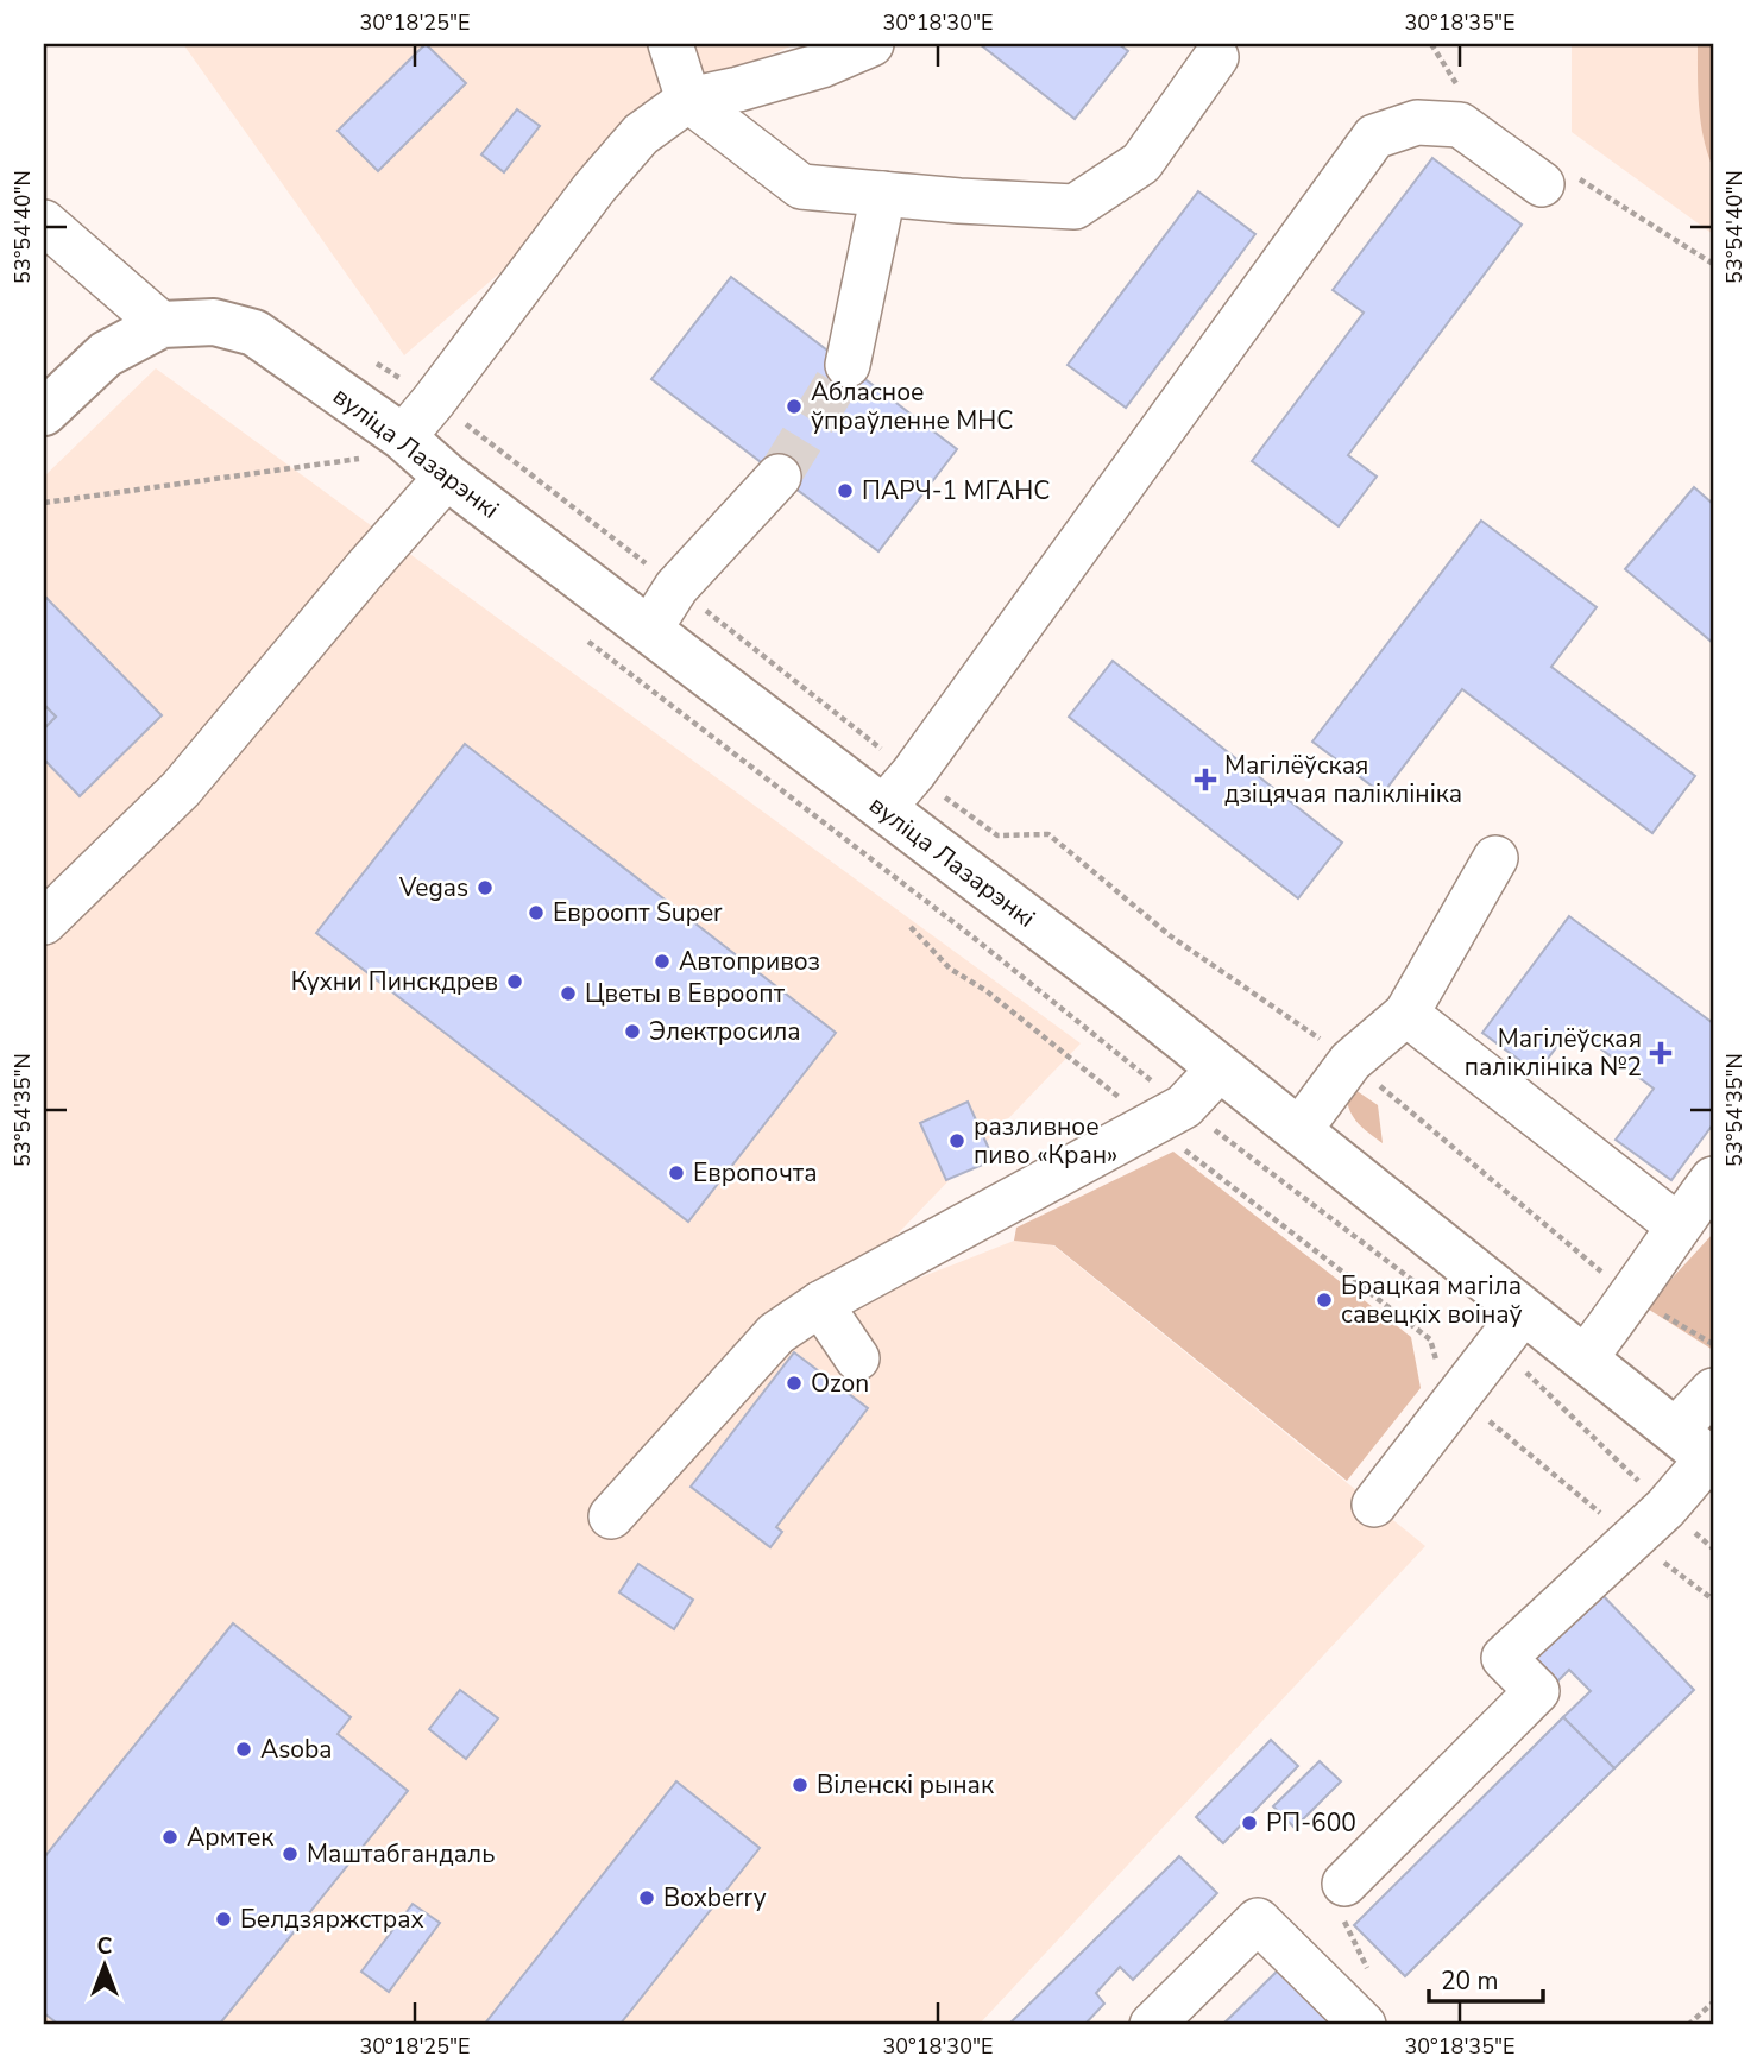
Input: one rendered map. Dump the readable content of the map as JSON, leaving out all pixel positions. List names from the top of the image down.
{
  "streets": {
    "main road": ["вуліца Лазарэнкі"]
  },
  "places": {
    "other": [
      "Абласное ўпраўленне МНС",
      "ПАРЧ-1 МГАНС",
      "Vegas",
      "Евроопт Super",
      "Автопривоз",
      "Кухни Пинскдрев",
      "Цветы в Евроопт",
      "Электросила",
      "разливное пиво «Кран»",
      "Европочта",
      "Брацкая магіла савецкіх воінаў",
      "Ozon",
      "Asoba",
      "Віленскі рынак",
      "РП-600",
      "Армтек",
      "Маштабгандаль",
      "Boxberry",
      "Белдзяржстрах"
    ],
    "health": ["Магілёўская дзіцячая паліклініка", "Магілёўская паліклініка №2"]
  },
  "scale_bar": "20 m",
  "north": "top",
  "coordinates": [
    "30°18'25\"E",
    "30°18'30\"E",
    "30°18'35\"E",
    "53°54'40\"N",
    "53°54'35\"N"
  ]
}
